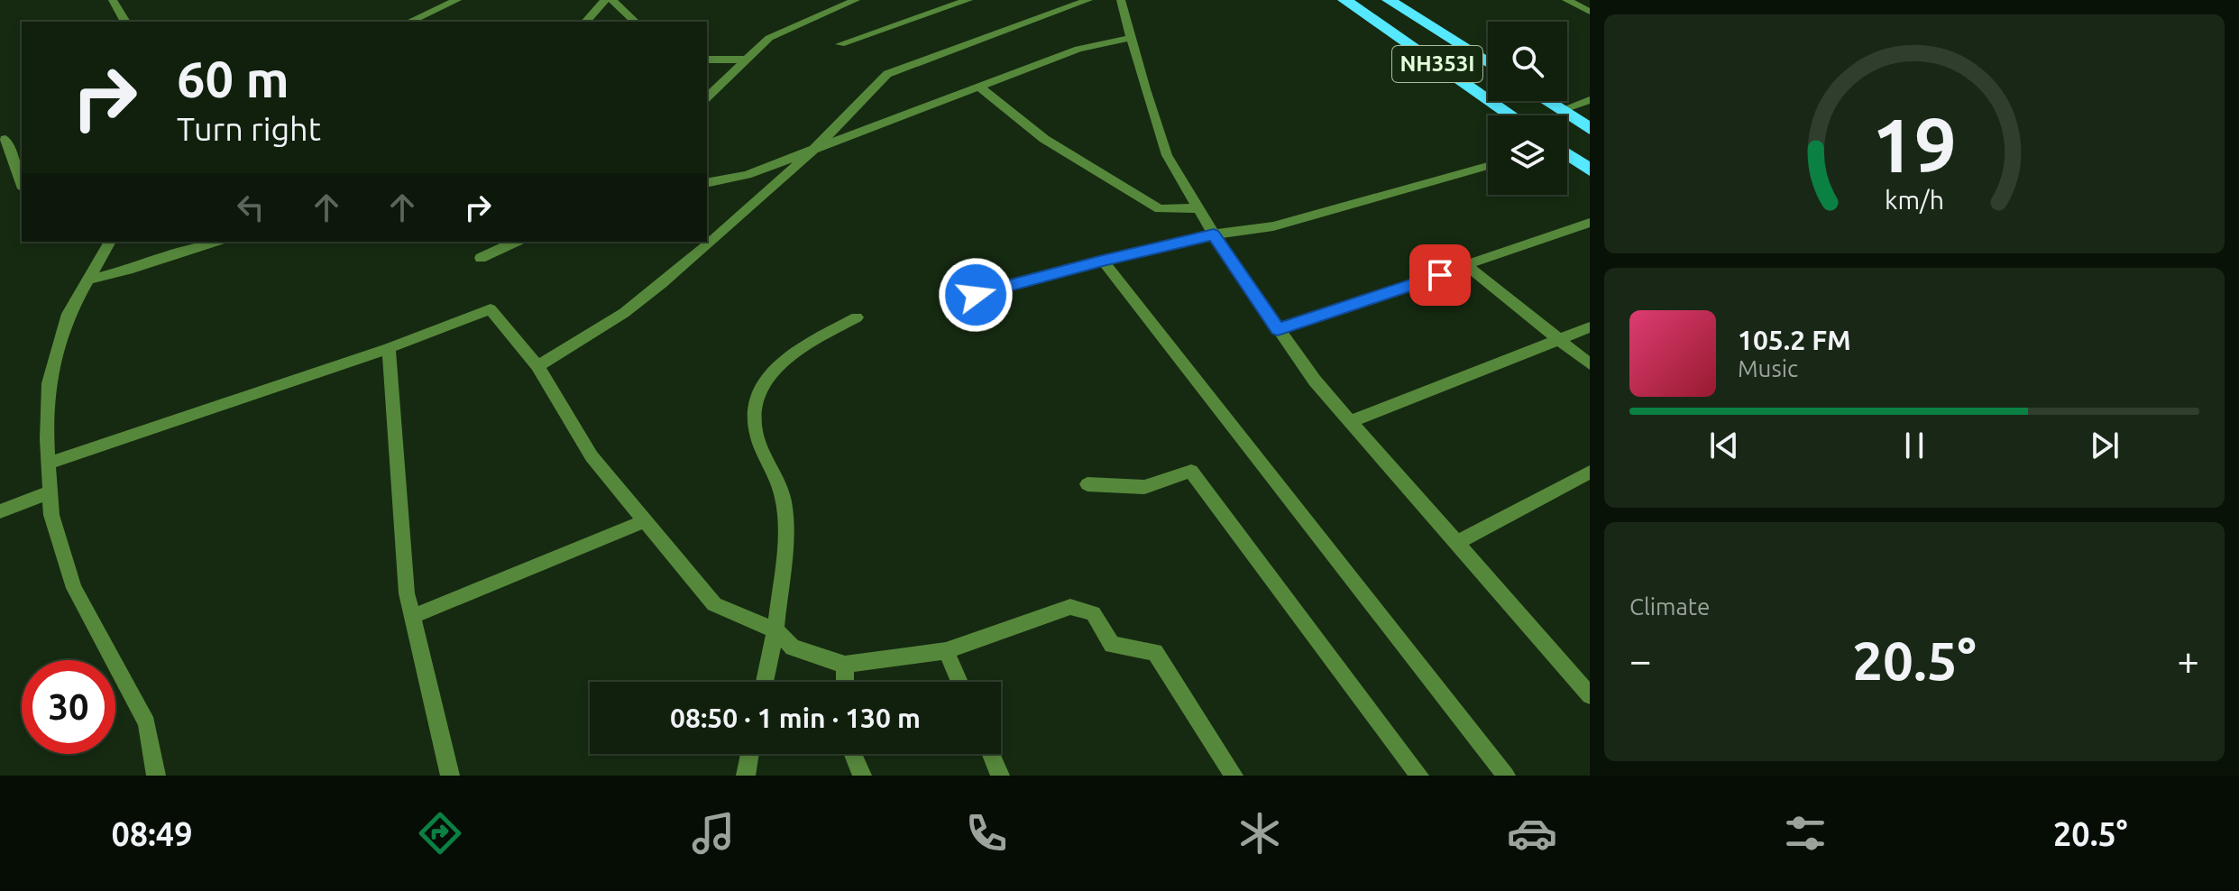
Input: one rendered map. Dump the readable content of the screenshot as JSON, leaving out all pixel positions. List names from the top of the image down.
{
  "streets": {
    "highway": ["NH353I"]
  },
  "page": {
    "turn": ["60 m", "Turn right"],
    "song": ["105.2 FM", "Music"],
    "tile": "Climate",
    "heat": ["−", "20.5°", "+"],
    "limit": "30",
    "trip": "08:50 · 1 min · 130 m",
    "tabs": ["08:49", "20.5°"],
    "gauge": ["19", "km/h"]
  }
}
